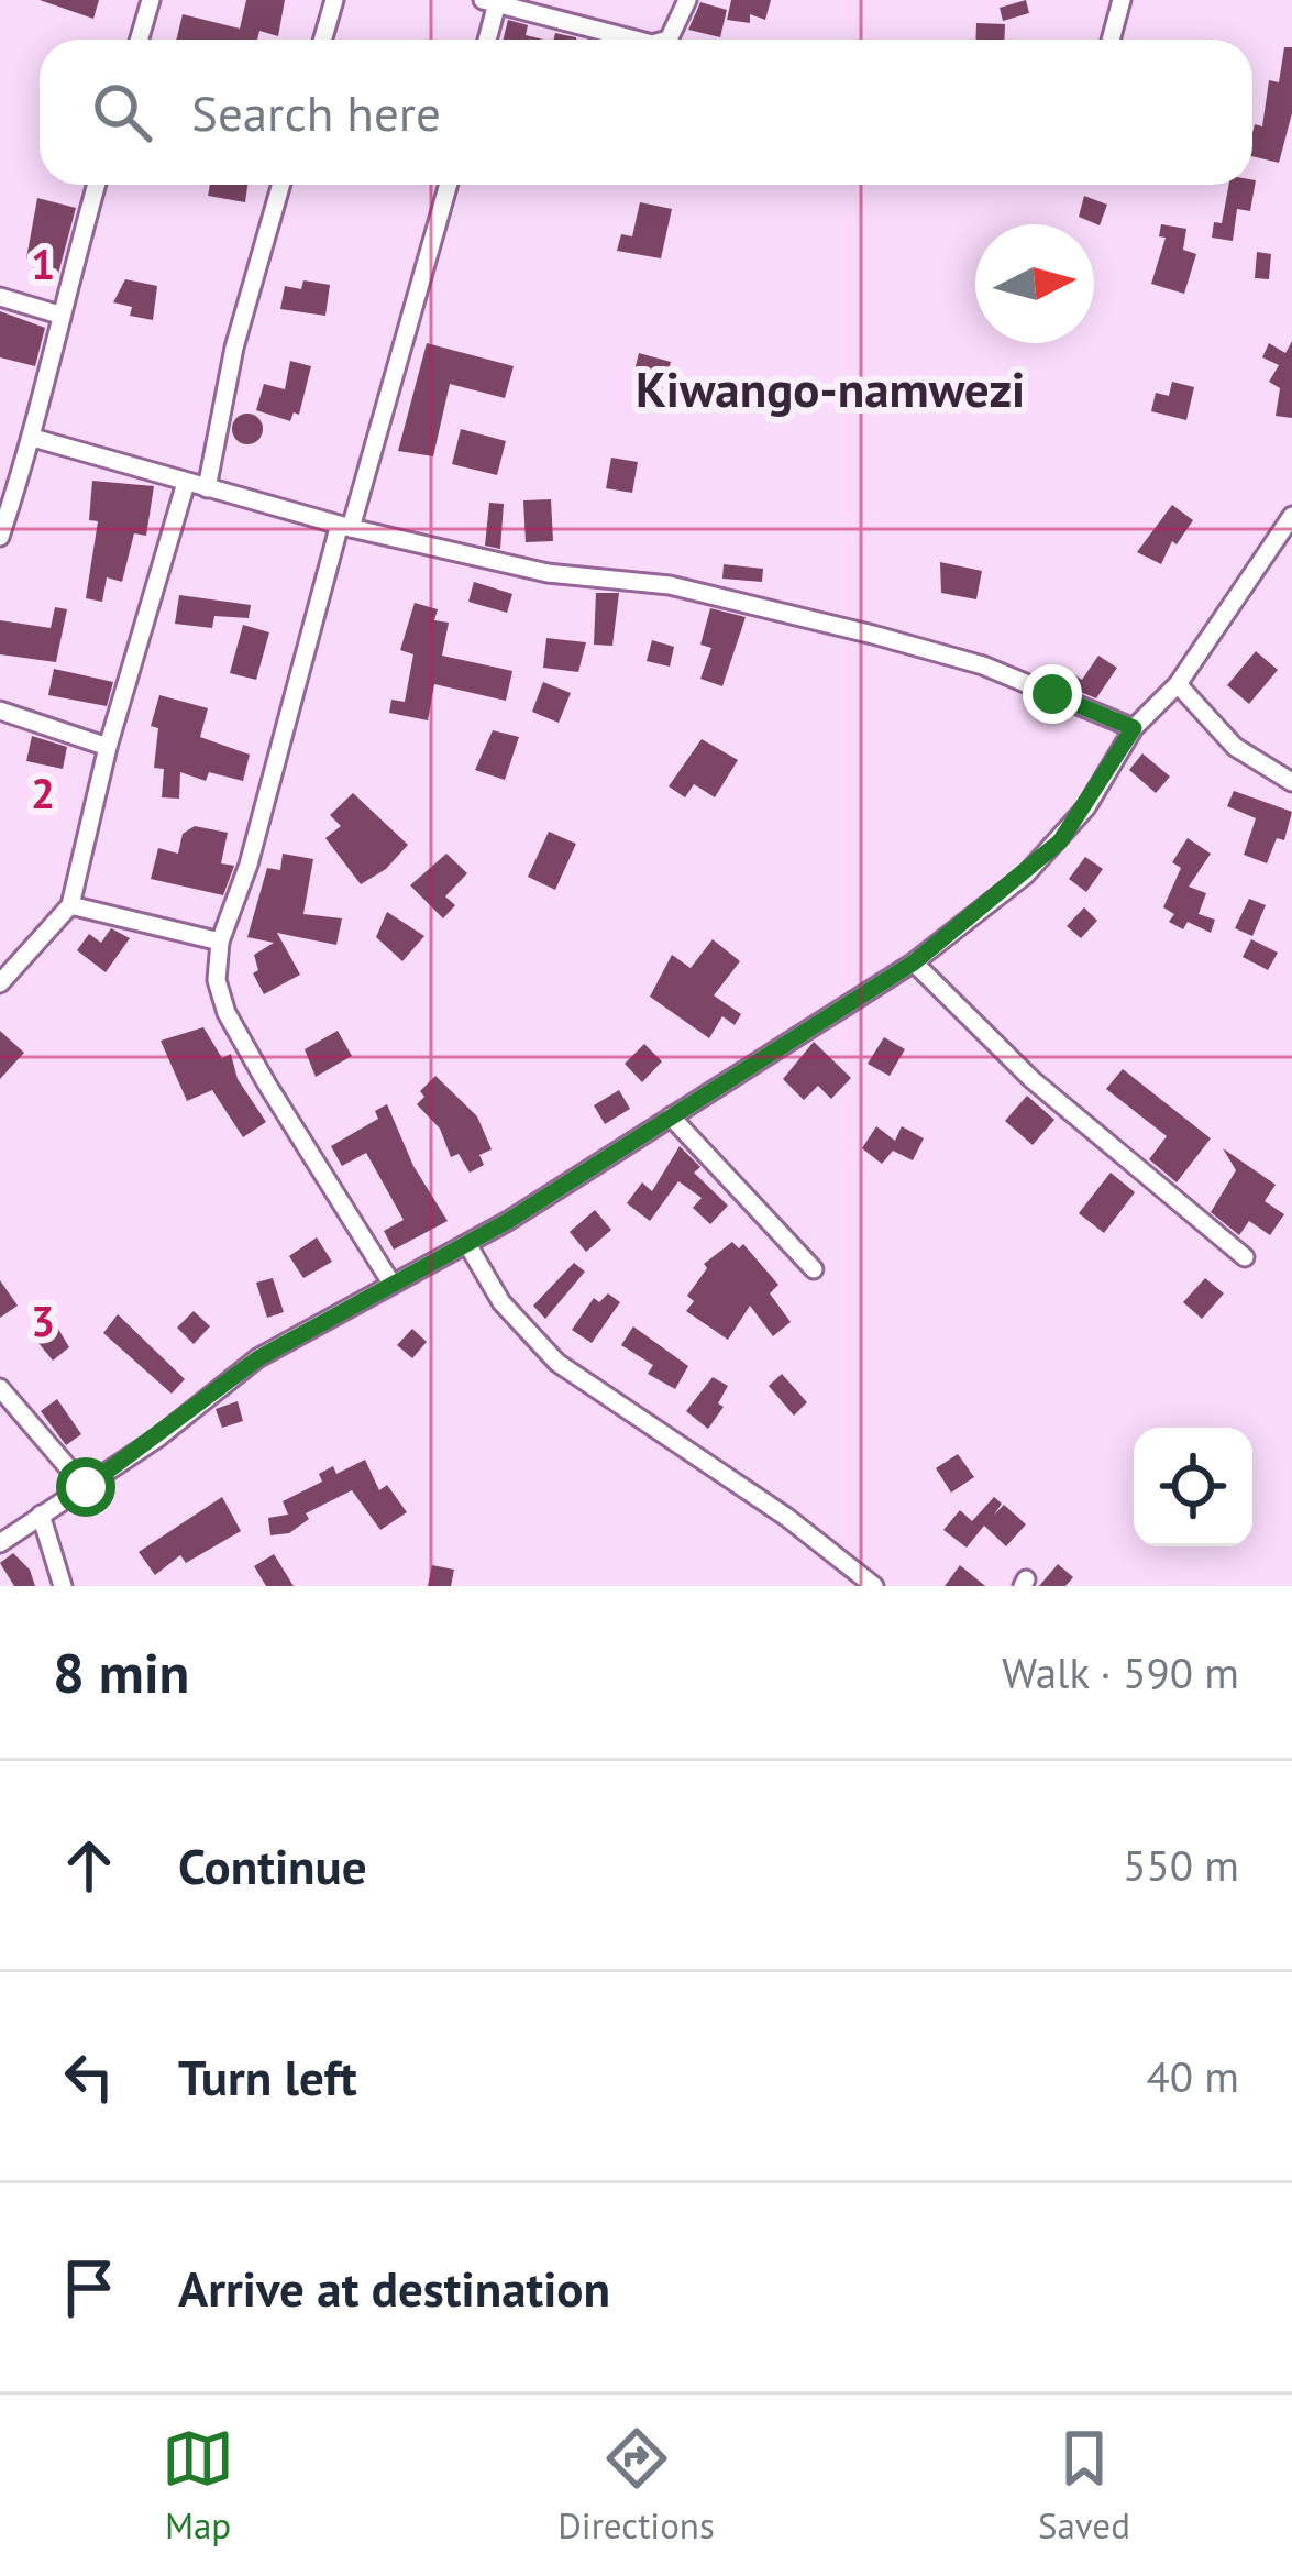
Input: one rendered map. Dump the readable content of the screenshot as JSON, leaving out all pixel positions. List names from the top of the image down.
{
  "districts": ["Kiwango-namwezi"],
  "north": "right",
  "page": {
    "search": "Search here",
    "heading": ["8 min", "Walk · 590 m"],
    "list": [
      ["Continue", "550 m"],
      ["Turn left", "40 m"],
      "Arrive at destination"
    ],
    "nav": ["Map", "Directions", "Saved"]
  },
  "grid": {
    "rows": ["1", "2", "3"]
  }
}
